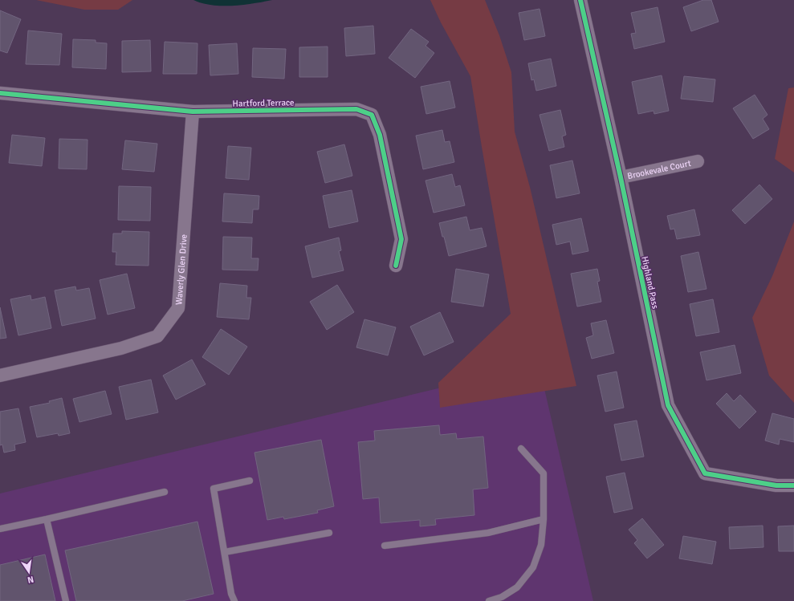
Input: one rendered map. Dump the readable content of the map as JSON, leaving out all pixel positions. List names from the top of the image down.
{
  "streets": {
    "street": [
      "Hartford Terrace",
      "Brookevale Court",
      "Waverly Glen Drive",
      "Highland Pass"
    ]
  },
  "crossings": [
    ["Hartford Terrace", "Waverly Glen Drive"],
    ["Brookevale Court", "Highland Pass"]
  ],
  "north": "bottom"
}
